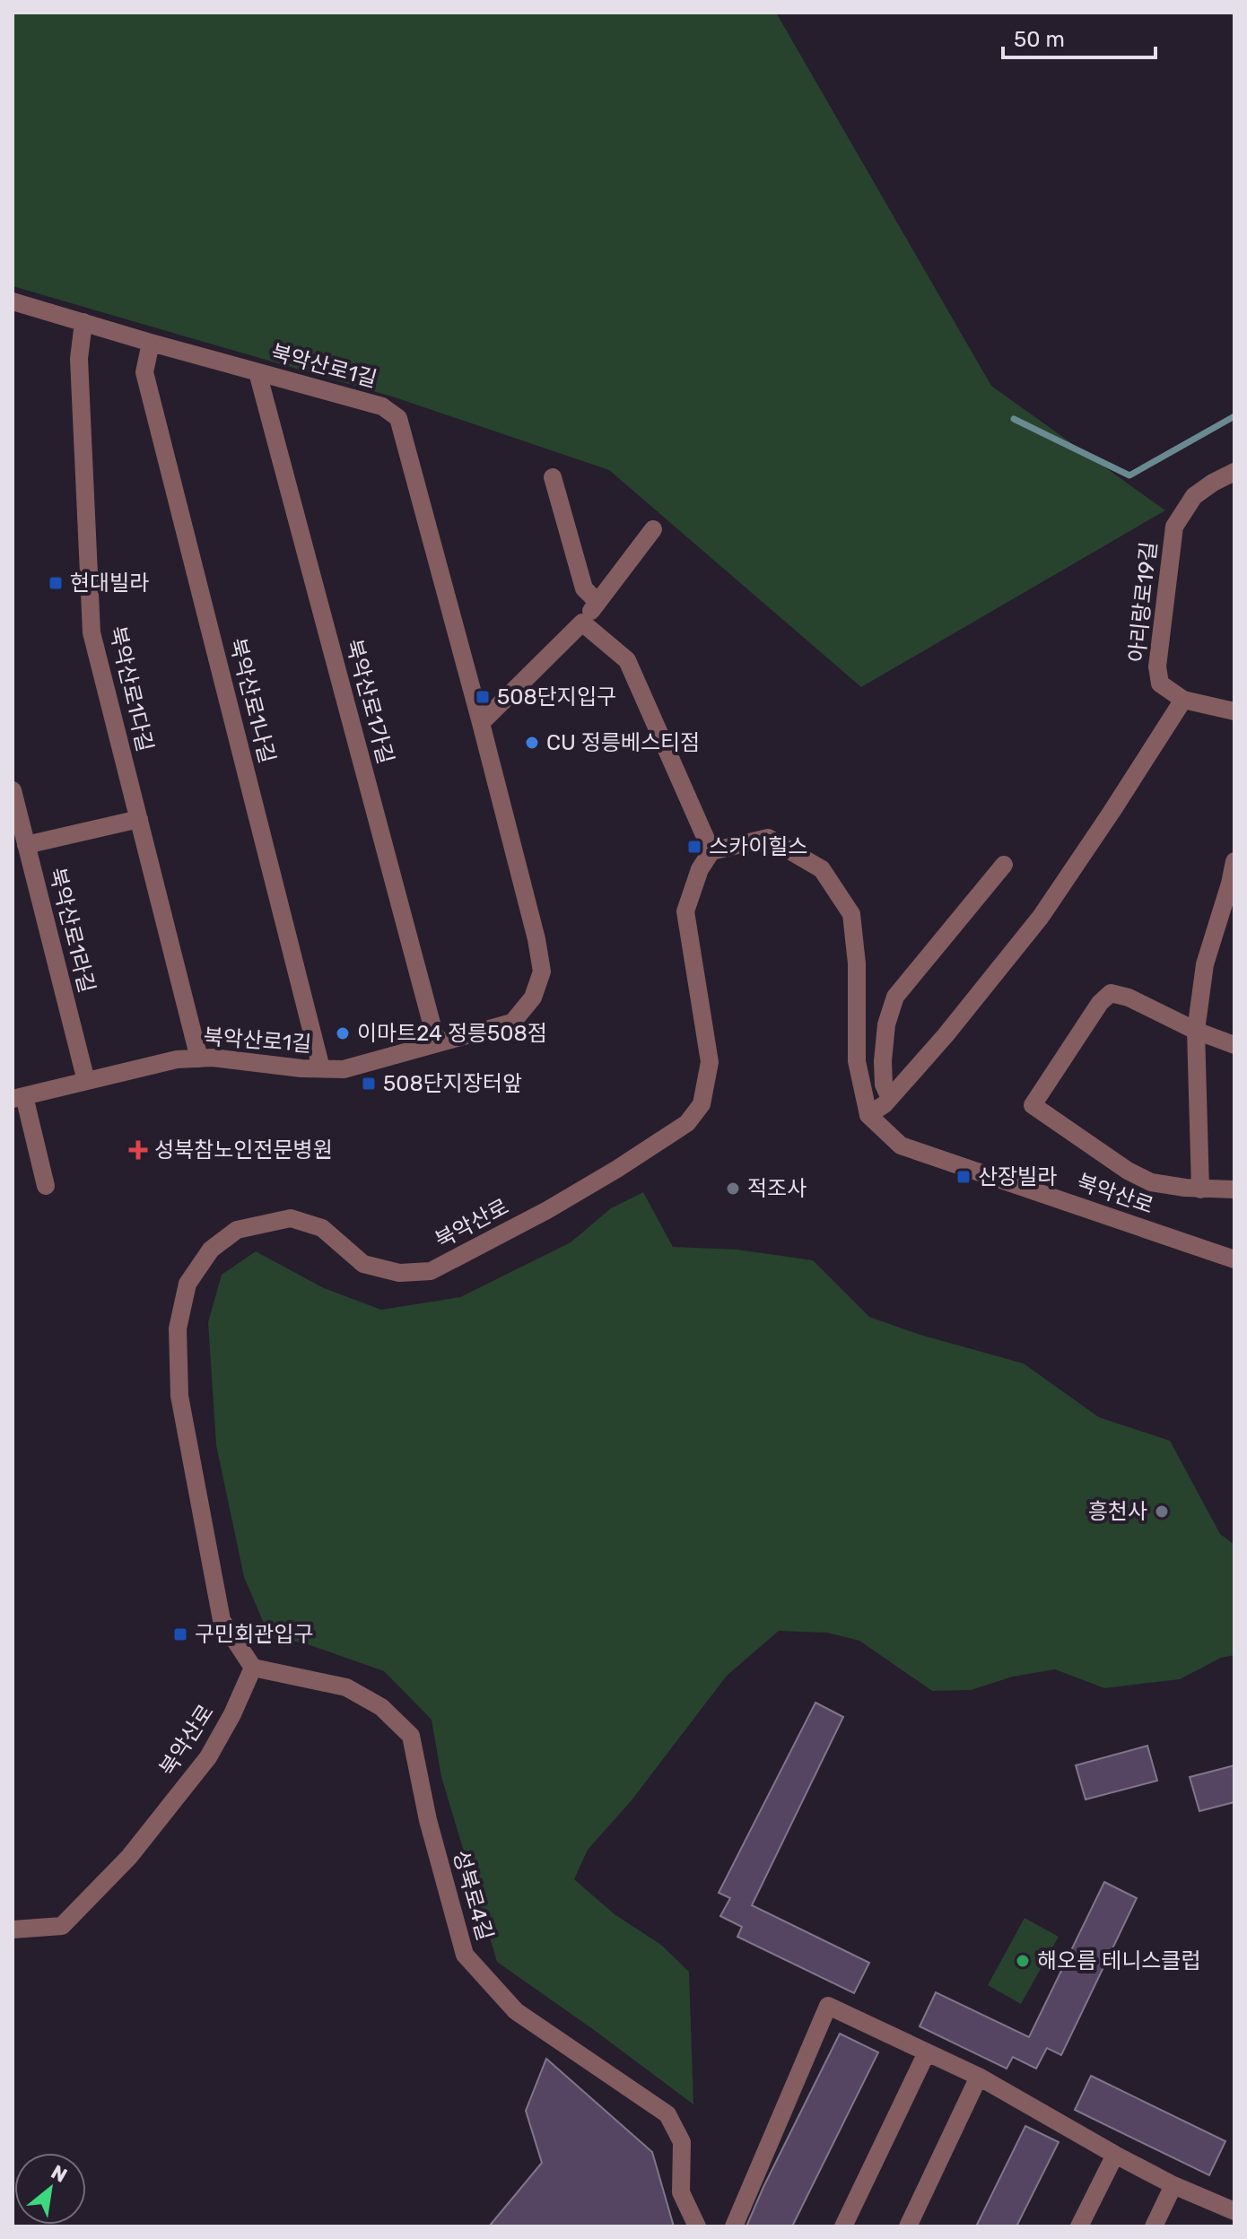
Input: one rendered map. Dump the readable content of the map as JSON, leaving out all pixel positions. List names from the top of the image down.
{
  "streets": {
    "street": [
      "북악산로1길",
      "아리랑로19길",
      "북악산로1다길",
      "북악산로1나길",
      "북악산로1가길",
      "북악산로1라길",
      "북악산로",
      "성북로4길"
    ]
  },
  "crossings": [
    ["북악산로1길", "북악산로1다길"],
    ["북악산로1길", "북악산로1나길"],
    ["북악산로1길", "북악산로1가길"],
    ["북악산로1길", "북악산로1라길"],
    ["북악산로", "성북로4길"]
  ],
  "places": {
    "transit": [
      "현대빌라",
      "508단지입구",
      "스카이힐스",
      "508단지장터앞",
      "산장빌라",
      "구민회관입구"
    ],
    "other": [
      "CU 정릉베스티점",
      "이마트24 정릉508점",
      "적조사",
      "흥천사",
      "해오름 테니스클럽"
    ],
    "health": ["성북참노인전문병원"]
  },
  "scale_bar": "50 m",
  "north": "top right"
}
